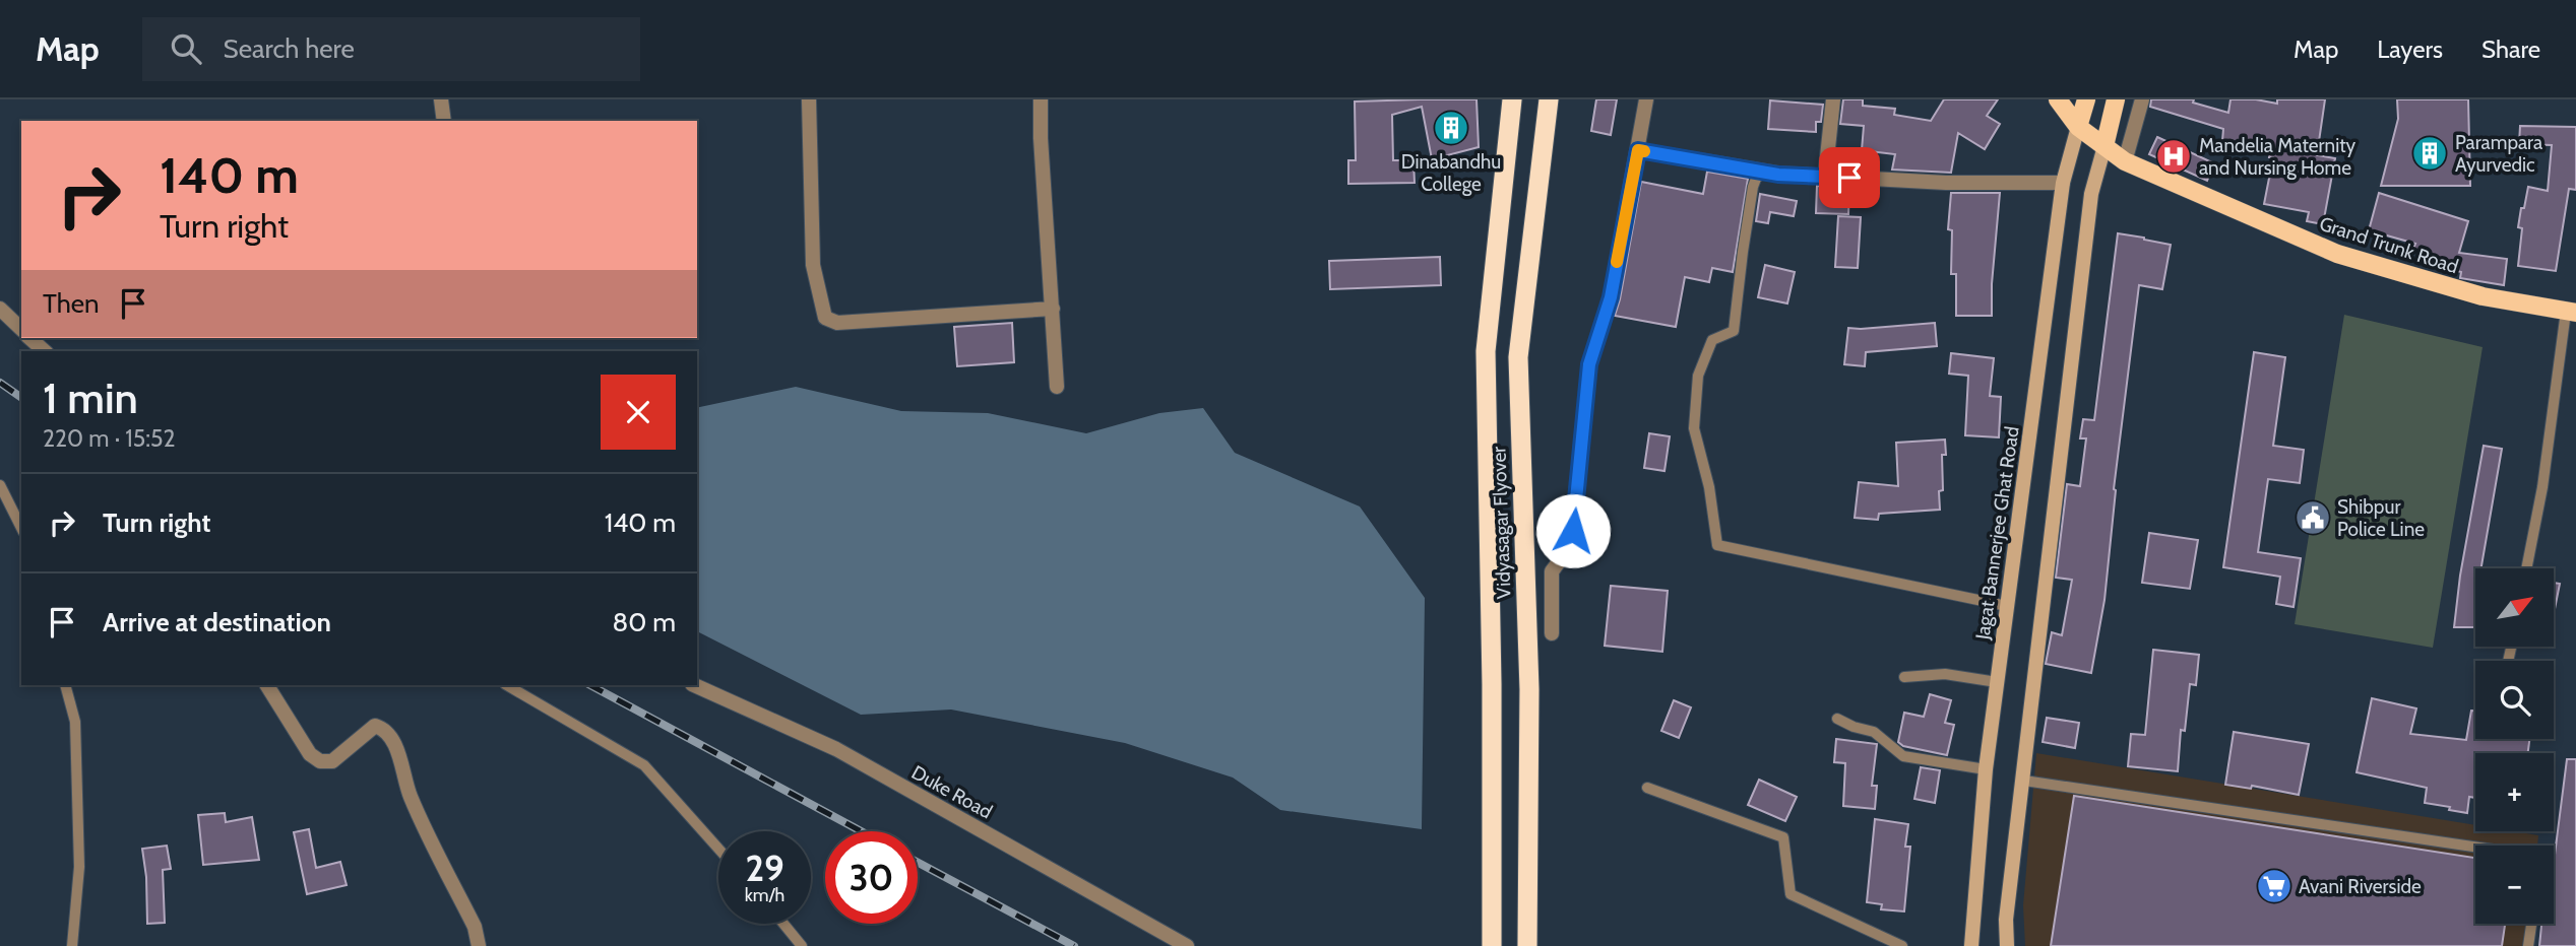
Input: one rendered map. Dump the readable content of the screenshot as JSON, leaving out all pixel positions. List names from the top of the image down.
{
  "streets": {
    "highway": ["Vidyasagar Flyover"],
    "main road": ["Grand Trunk Road", "Jagat Bannerjee Ghat Road"],
    "street": ["Duke Road"]
  },
  "crossings": [
    ["Grand Trunk Road", "Jagat Bannerjee Ghat Road"]
  ],
  "places": {
    "building": ["Dinabandhu College", "Parampara Ayurvedic"],
    "hospital": ["Mandelia Maternity and Nursing Home"],
    "public building": ["Shibpur Police Line"],
    "supermarket": ["Avani Riverside"]
  },
  "north": "top right",
  "page": {
    "header": "Map",
    "search": "Search here",
    "nav": ["Map", "Layers", "Share"],
    "turn": ["140 m", "Turn right"],
    "then": "Then",
    "heading": ["1 min", "220 m · 15:52"],
    "list": [
      {
        "name": "Turn right",
        "value": "140 m"
      },
      {
        "name": "Arrive at destination",
        "value": "80 m"
      }
    ],
    "map_buttons": ["+", "−"],
    "speed": "29 km/h",
    "limit": "30"
  }
}
